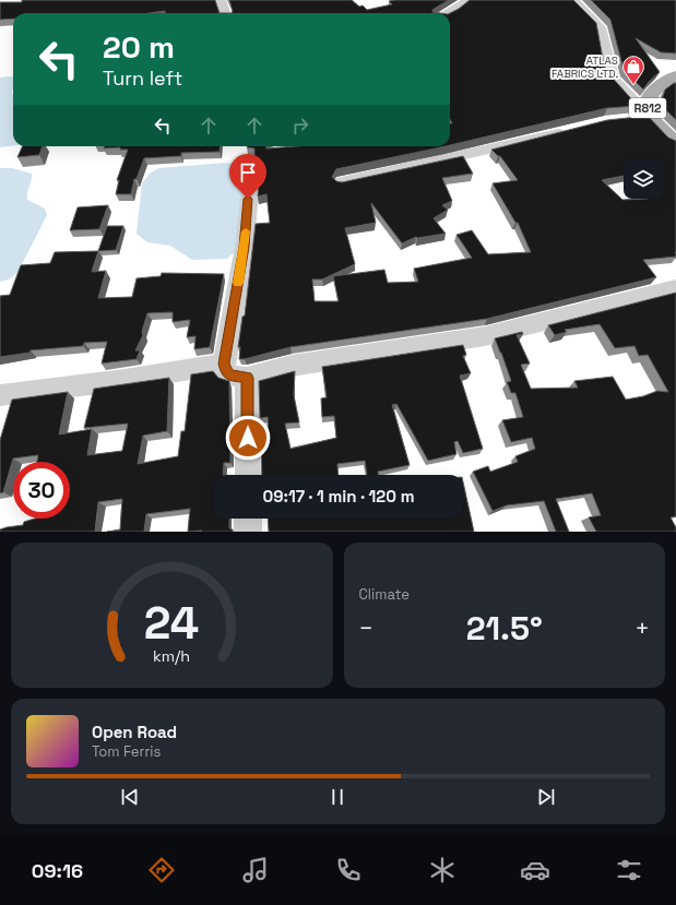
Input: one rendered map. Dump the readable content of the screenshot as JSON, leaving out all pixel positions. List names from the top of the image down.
{
  "streets": {
    "main road": ["R812"]
  },
  "places": {
    "shop": ["ATLAS FABRICS LTD."]
  },
  "page": {
    "turn": ["20 m", "Turn left"],
    "limit": "30",
    "trip": "09:17 · 1 min · 120 m",
    "tile": "Climate",
    "heat": ["−", "21.5°", "+"],
    "song": ["Open Road", "Tom Ferris"],
    "tabs": "09:16",
    "gauge": ["24", "km/h"]
  }
}
